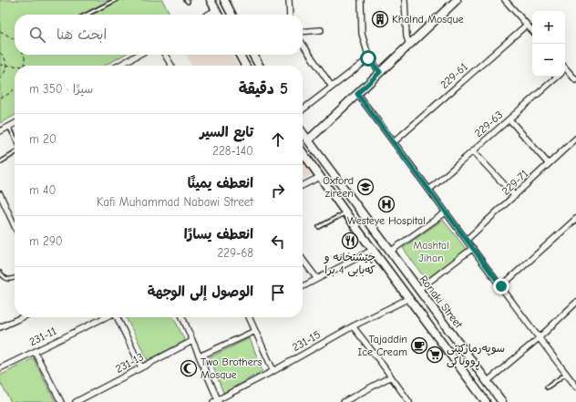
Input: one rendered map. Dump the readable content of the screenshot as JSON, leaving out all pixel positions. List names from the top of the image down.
{
  "streets": {
    "main road": ["Ronaki Street"],
    "street": [
      "229-61",
      "229-63",
      "229-71",
      "231-11",
      "231-15",
      "231-13"
    ]
  },
  "parks": ["Mashtal Jihan"],
  "places": {
    "building": ["Khalnd Mosque"],
    "school or university": ["Oxford zireen"],
    "hospital": ["Westeye Hospital"],
    "restaurant": ["چێشتخانە و کەبابی 4 برا"],
    "cafe": ["Tajaddin Ice Cream"],
    "supermarket": ["سوپەرمارکێتی ڕووناکی"],
    "mosque": ["Two Brothers Mosque"]
  },
  "page": {
    "map_buttons": ["+", "−"],
    "search": "ابحث هنا",
    "heading": ["5 دقيقة", "سيرًا · 350 m"],
    "list": [
      ["تابع السير", "228-140", "20 m"],
      ["انعطف يمينًا", "Kafi Muhammad Nabawi Street", "40 m"],
      ["انعطف يسارًا", "229-68", "290 m"],
      "الوصول إلى الوجهة"
    ]
  }
}
